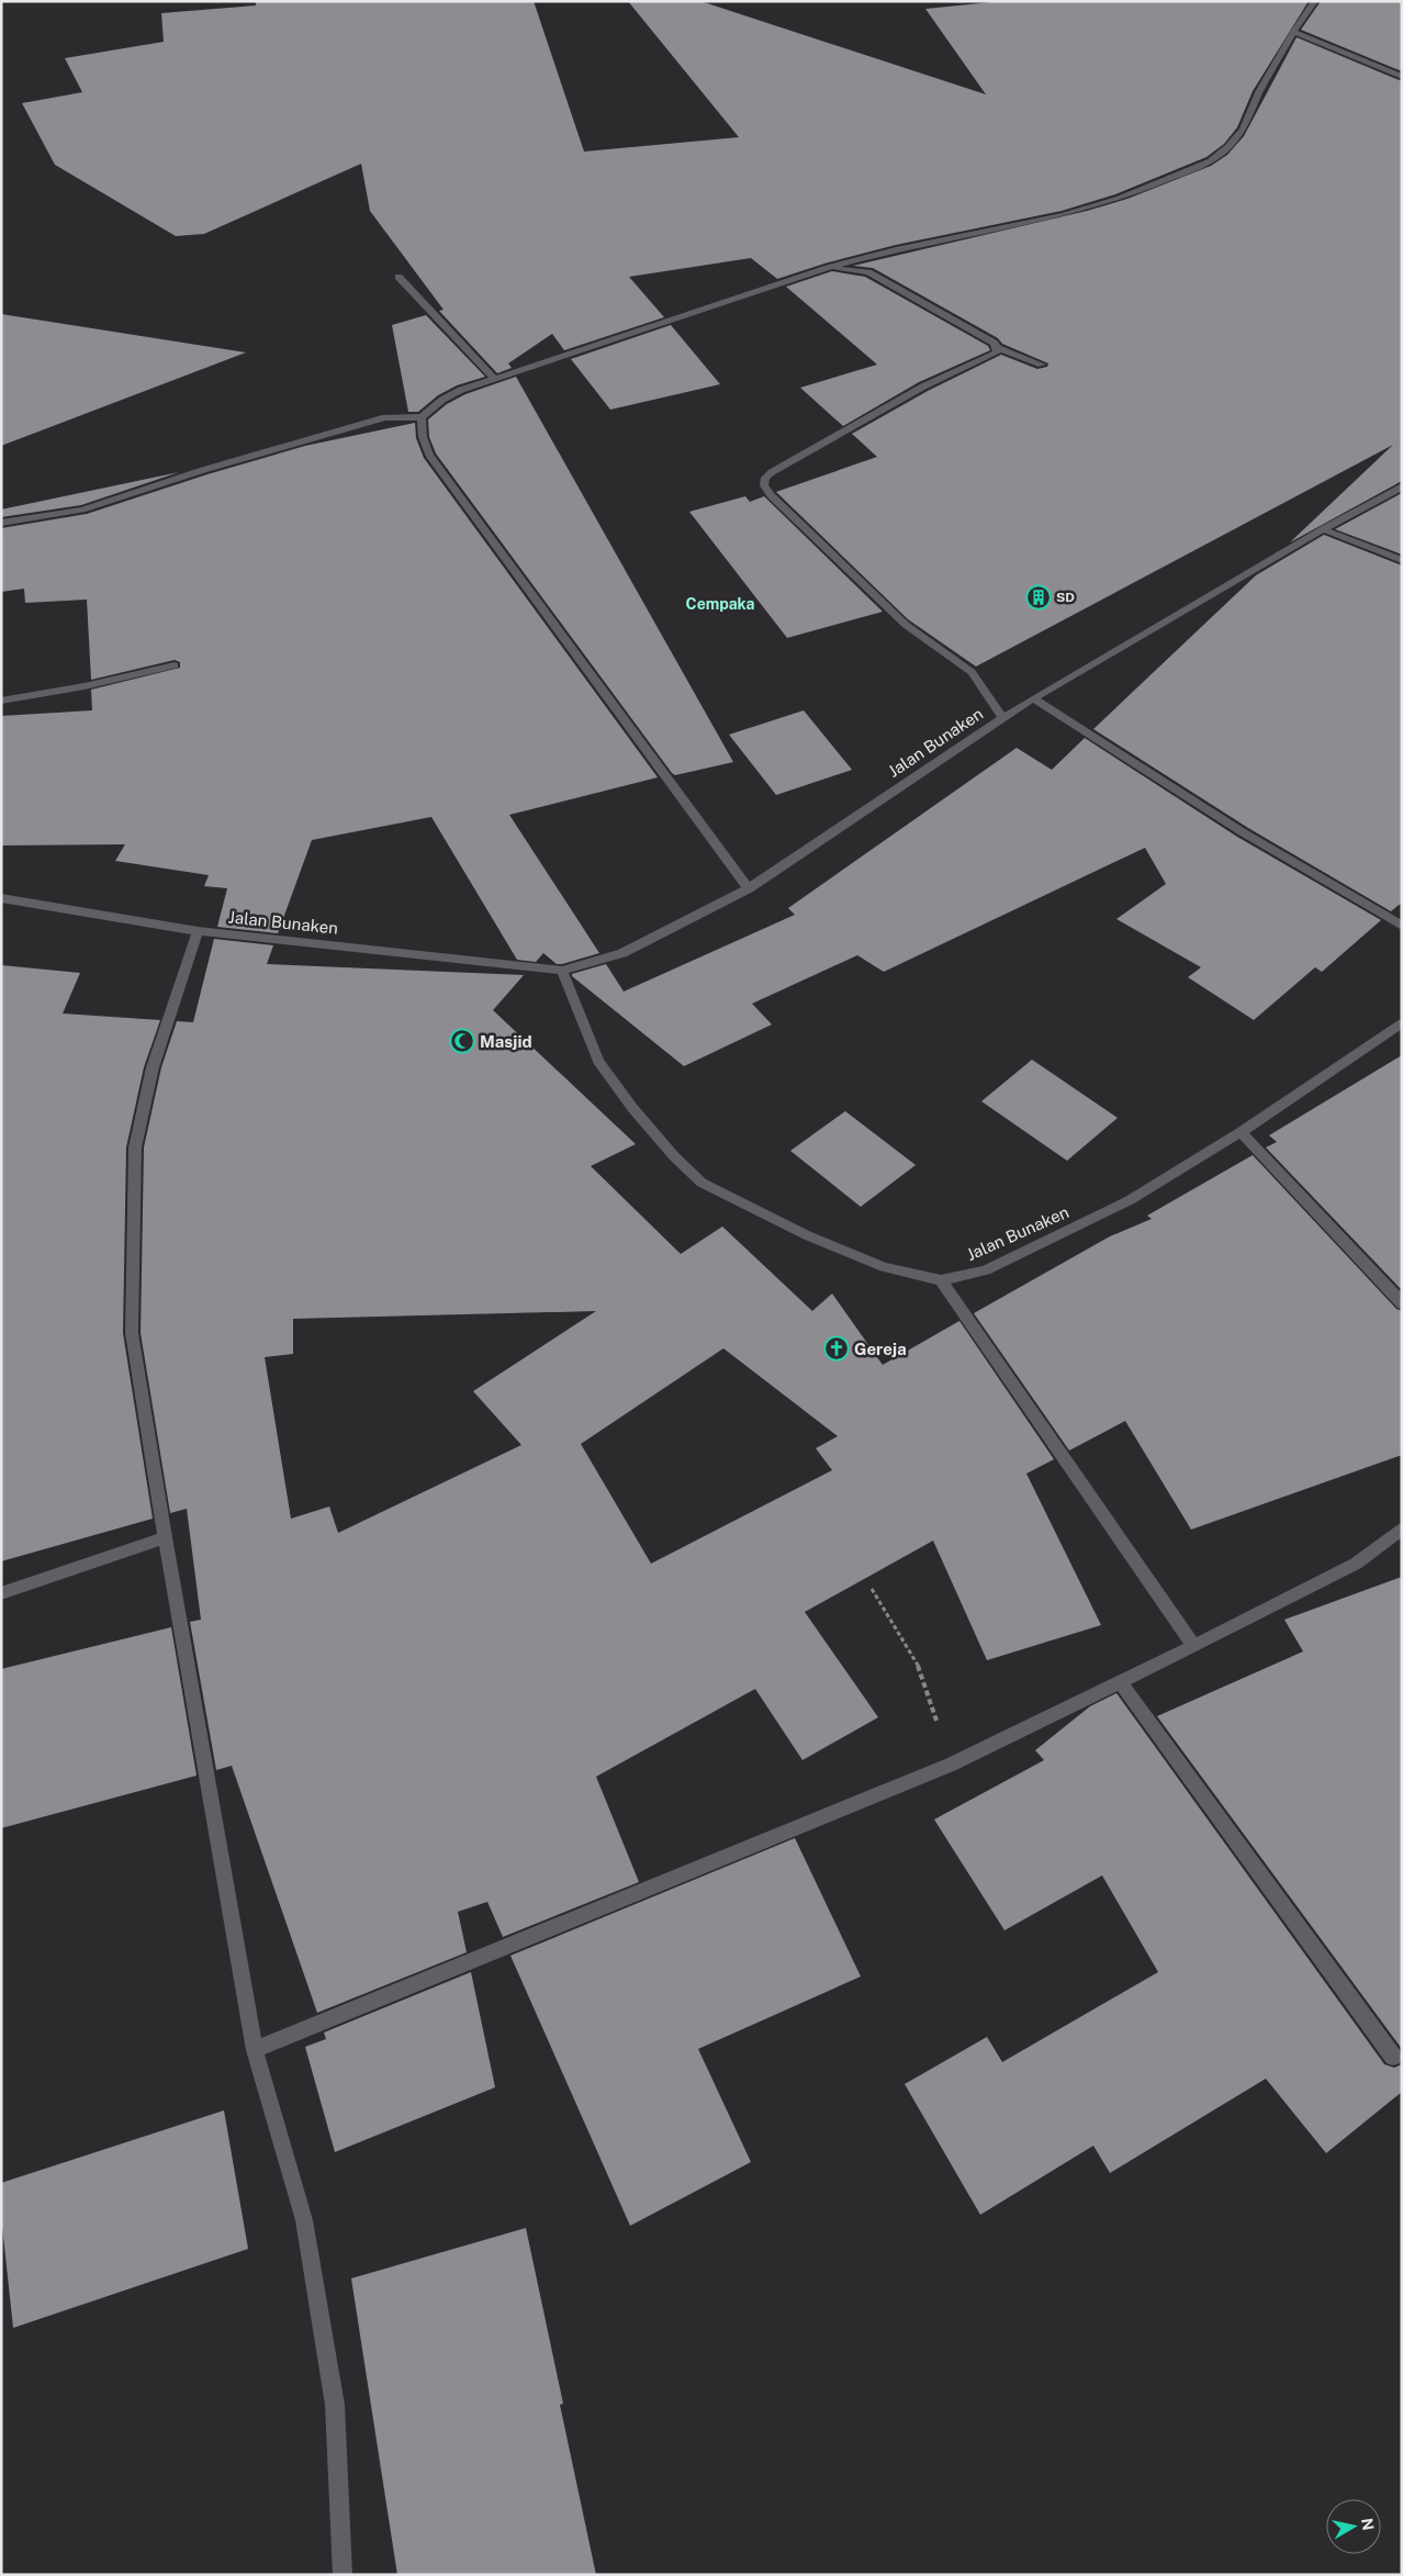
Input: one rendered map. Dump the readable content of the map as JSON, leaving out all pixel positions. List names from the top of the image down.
{
  "streets": {
    "street": ["Jalan Bunaken"]
  },
  "districts": ["Cempaka"],
  "places": {
    "building": ["SD"],
    "mosque": ["Masjid"],
    "church": ["Gereja"]
  },
  "north": "right"
}
